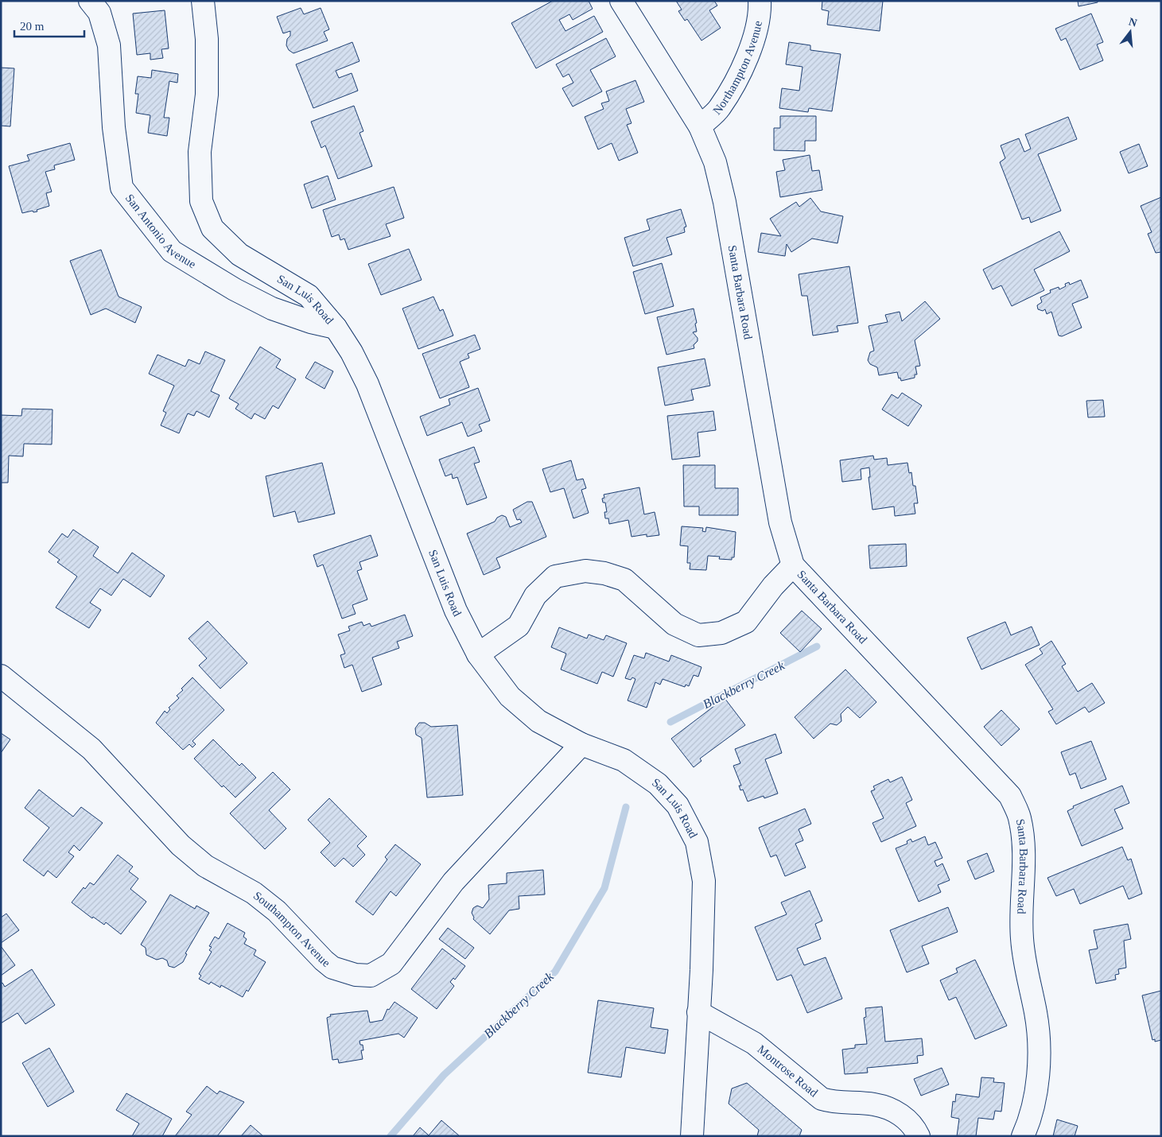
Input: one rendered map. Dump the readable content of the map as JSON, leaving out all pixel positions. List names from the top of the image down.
{
  "streets": {
    "street": [
      "Northampton Avenue",
      "San Antonio Avenue",
      "Santa Barbara Road",
      "San Luis Road",
      "Southampton Avenue",
      "Montrose Road"
    ]
  },
  "crossings": [
    ["Northampton Avenue", "Santa Barbara Road"],
    ["San Antonio Avenue", "San Luis Road"],
    ["San Luis Road", "Southampton Avenue"],
    ["San Luis Road", "Montrose Road"]
  ],
  "water": ["Blackberry Creek"],
  "scale_bar": "20 m",
  "north": "top"
}
